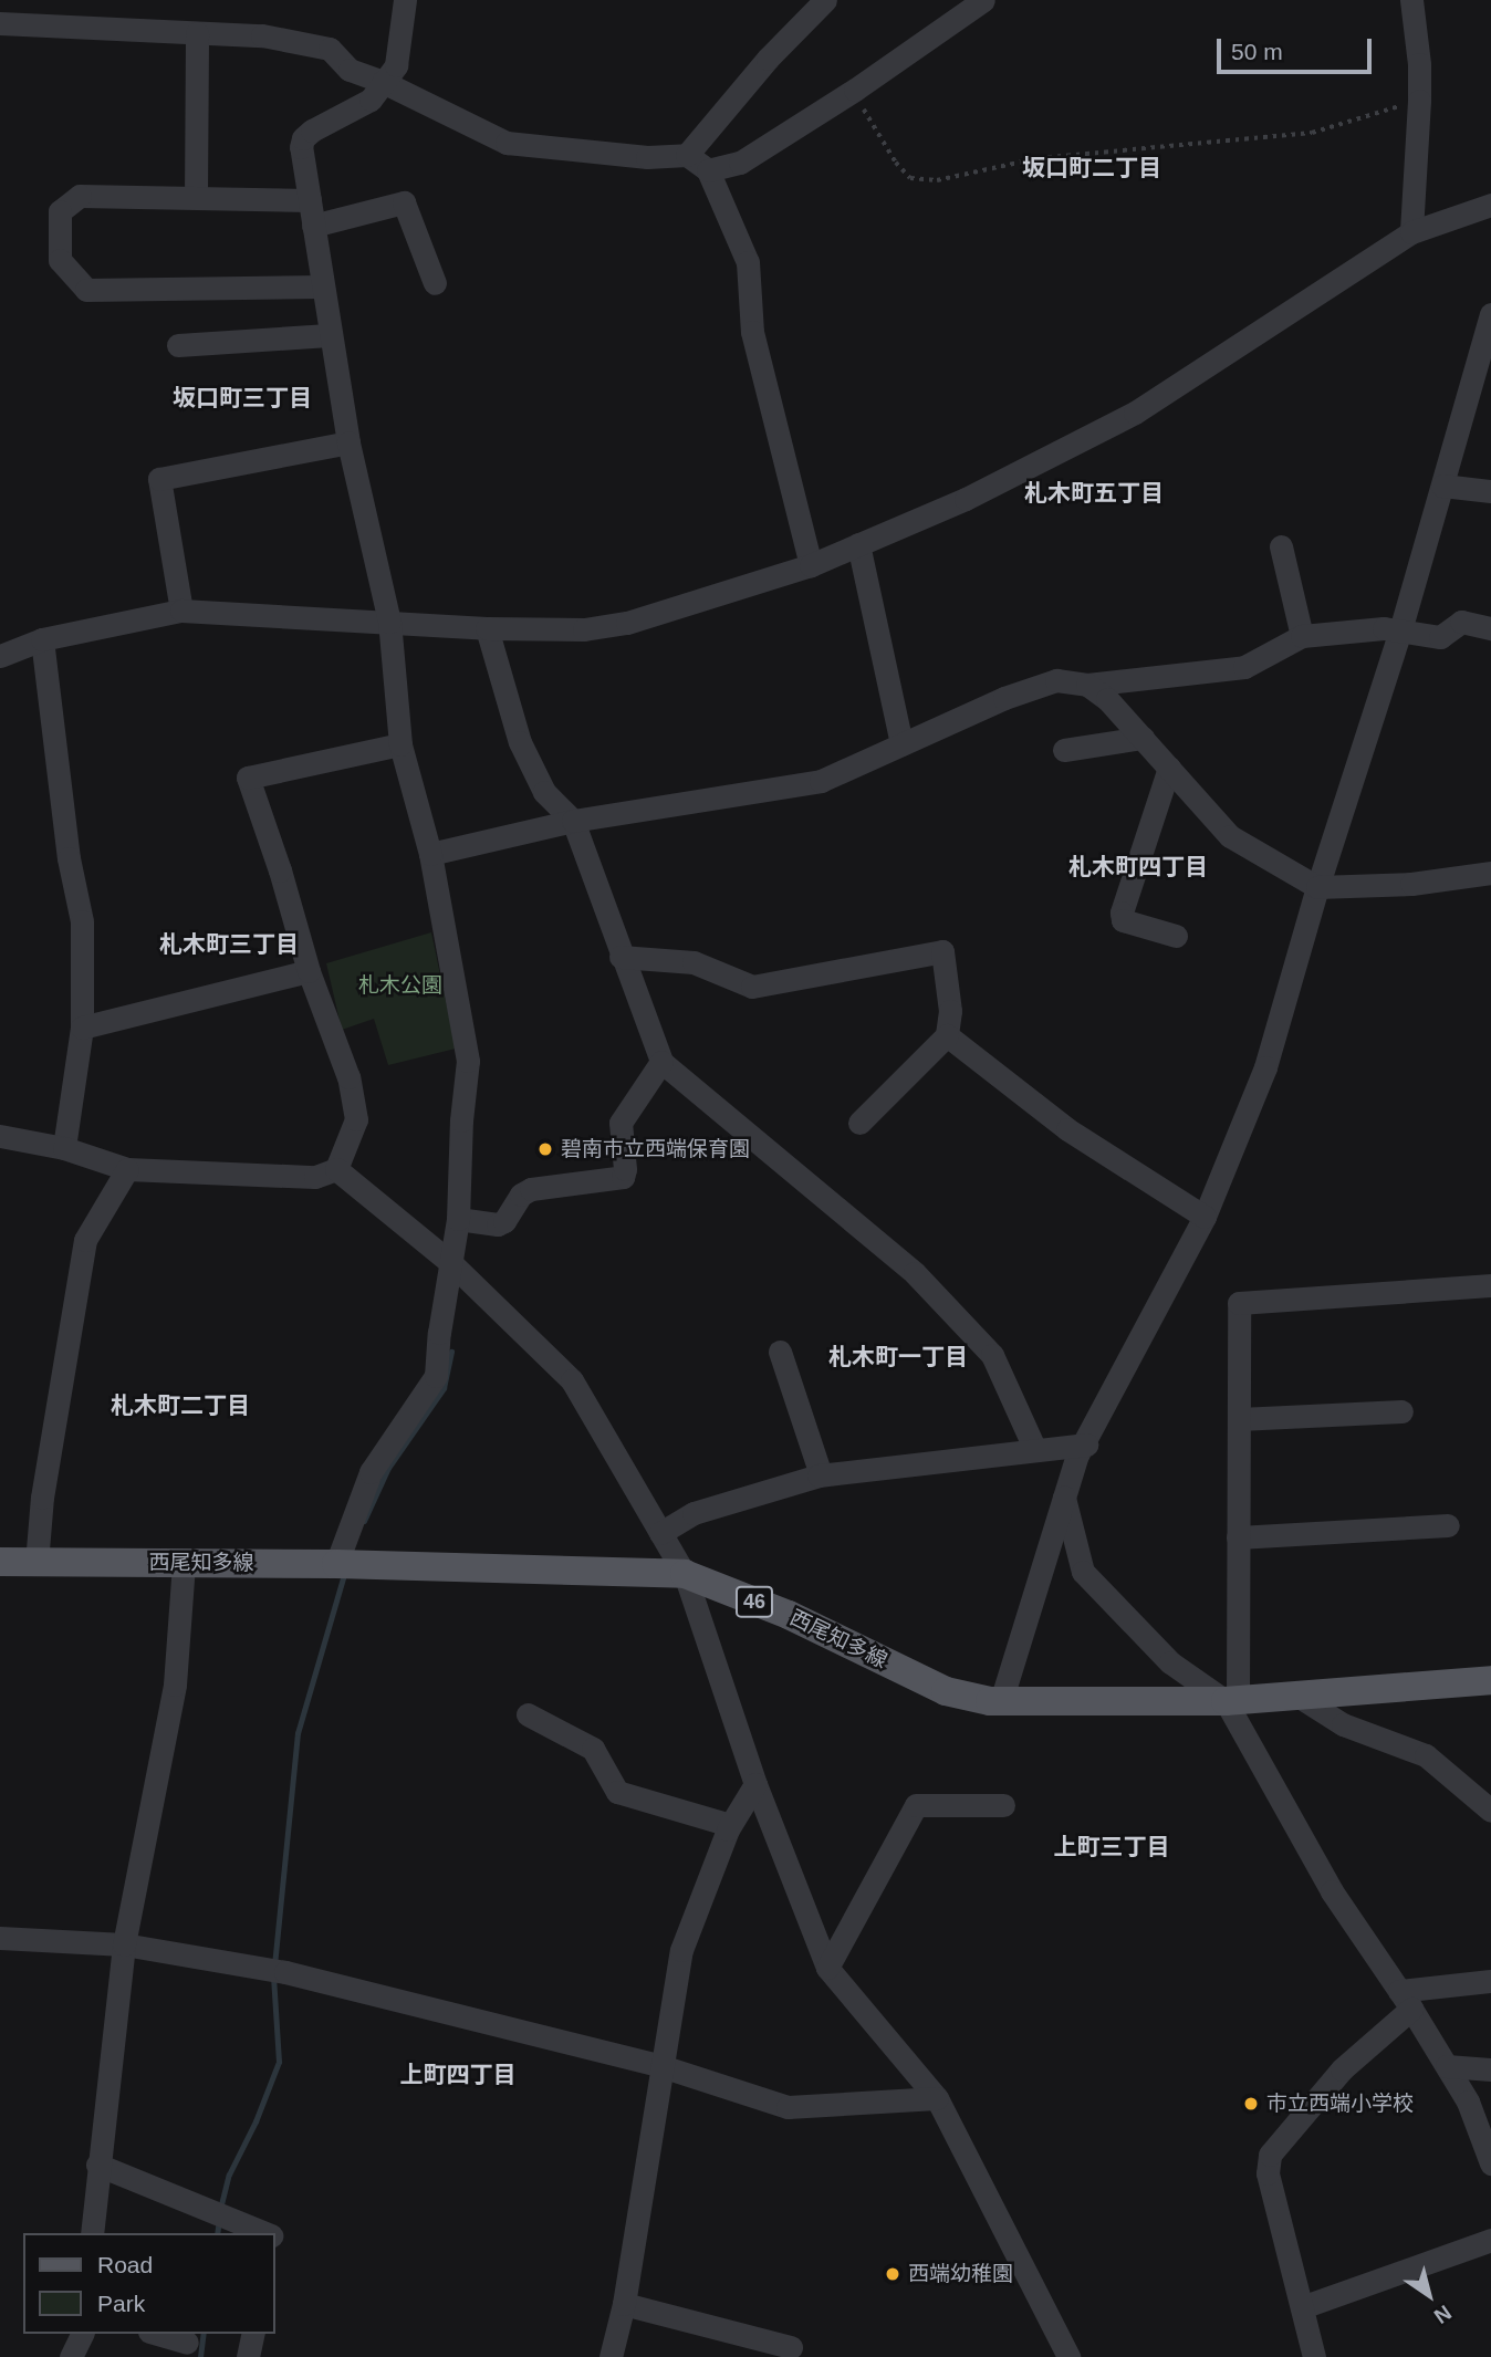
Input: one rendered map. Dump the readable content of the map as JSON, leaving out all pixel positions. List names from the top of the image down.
{
  "streets": {
    "main road": ["西尾知多線", "46"]
  },
  "districts": [
    "坂口町二丁目",
    "坂口町三丁目",
    "札木町五丁目",
    "札木町四丁目",
    "札木町三丁目",
    "札木町一丁目",
    "札木町二丁目",
    "上町三丁目",
    "上町四丁目"
  ],
  "parks": ["札木公園"],
  "places": ["碧南市立西端保育園", "市立西端小学校", "西端幼稚園"],
  "legend": ["Road", "Park"],
  "scale_bar": "50 m",
  "north": "bottom right"
}
